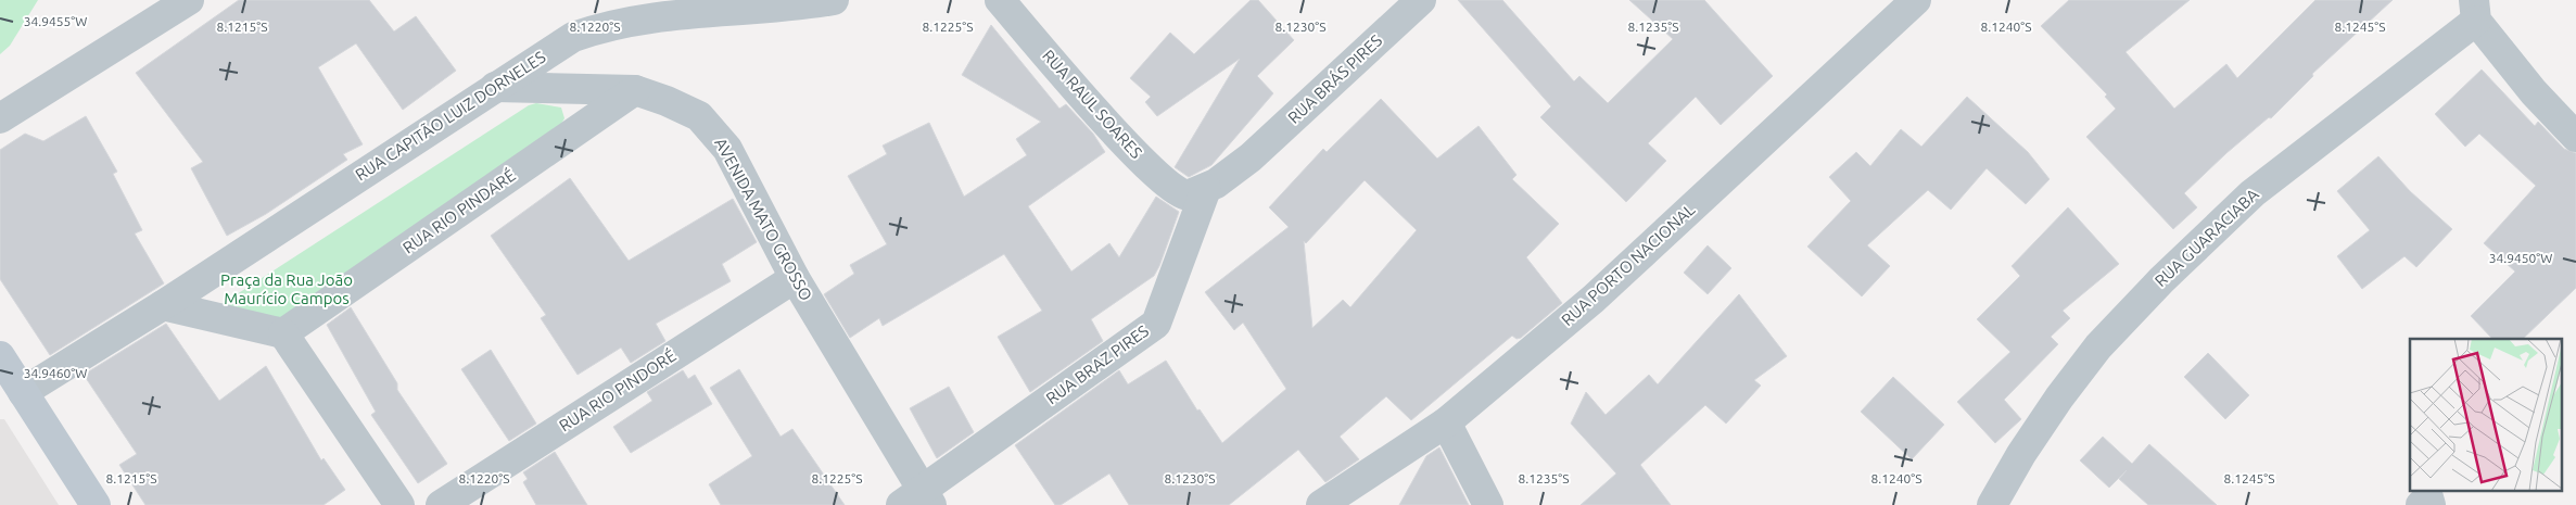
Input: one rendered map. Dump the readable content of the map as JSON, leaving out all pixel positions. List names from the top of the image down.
{
  "streets": {
    "street": [
      "RUA BRÁS PIRES",
      "RUA RAUL SOARES",
      "RUA CAPITÃO LUIZ DORNELES",
      "RUA RIO PINDARÉ",
      "AVENIDA MATO GROSSO",
      "RUA GUARACIABA",
      "RUA PORTO NACIONAL",
      "RUA BRAZ PIRES",
      "RUA RIO PINDORÉ"
    ]
  },
  "crossings": [
    ["RUA BRÁS PIRES", "RUA RAUL SOARES"],
    ["RUA BRÁS PIRES", "RUA BRAZ PIRES"],
    ["RUA RAUL SOARES", "RUA BRAZ PIRES"],
    ["RUA CAPITÃO LUIZ DORNELES", "AVENIDA MATO GROSSO"],
    ["RUA RIO PINDARÉ", "AVENIDA MATO GROSSO"],
    ["AVENIDA MATO GROSSO", "RUA BRAZ PIRES"],
    ["AVENIDA MATO GROSSO", "RUA RIO PINDORÉ"]
  ],
  "parks": ["Praça da Rua João Maurício Campos"],
  "coordinates": [
    "34.9455°W",
    "8.1215°S",
    "8.1220°S",
    "8.1225°S",
    "8.1230°S",
    "8.1235°S",
    "8.1245°S",
    "8.1240°S",
    "34.9450°W",
    "34.9460°W"
  ]
}
